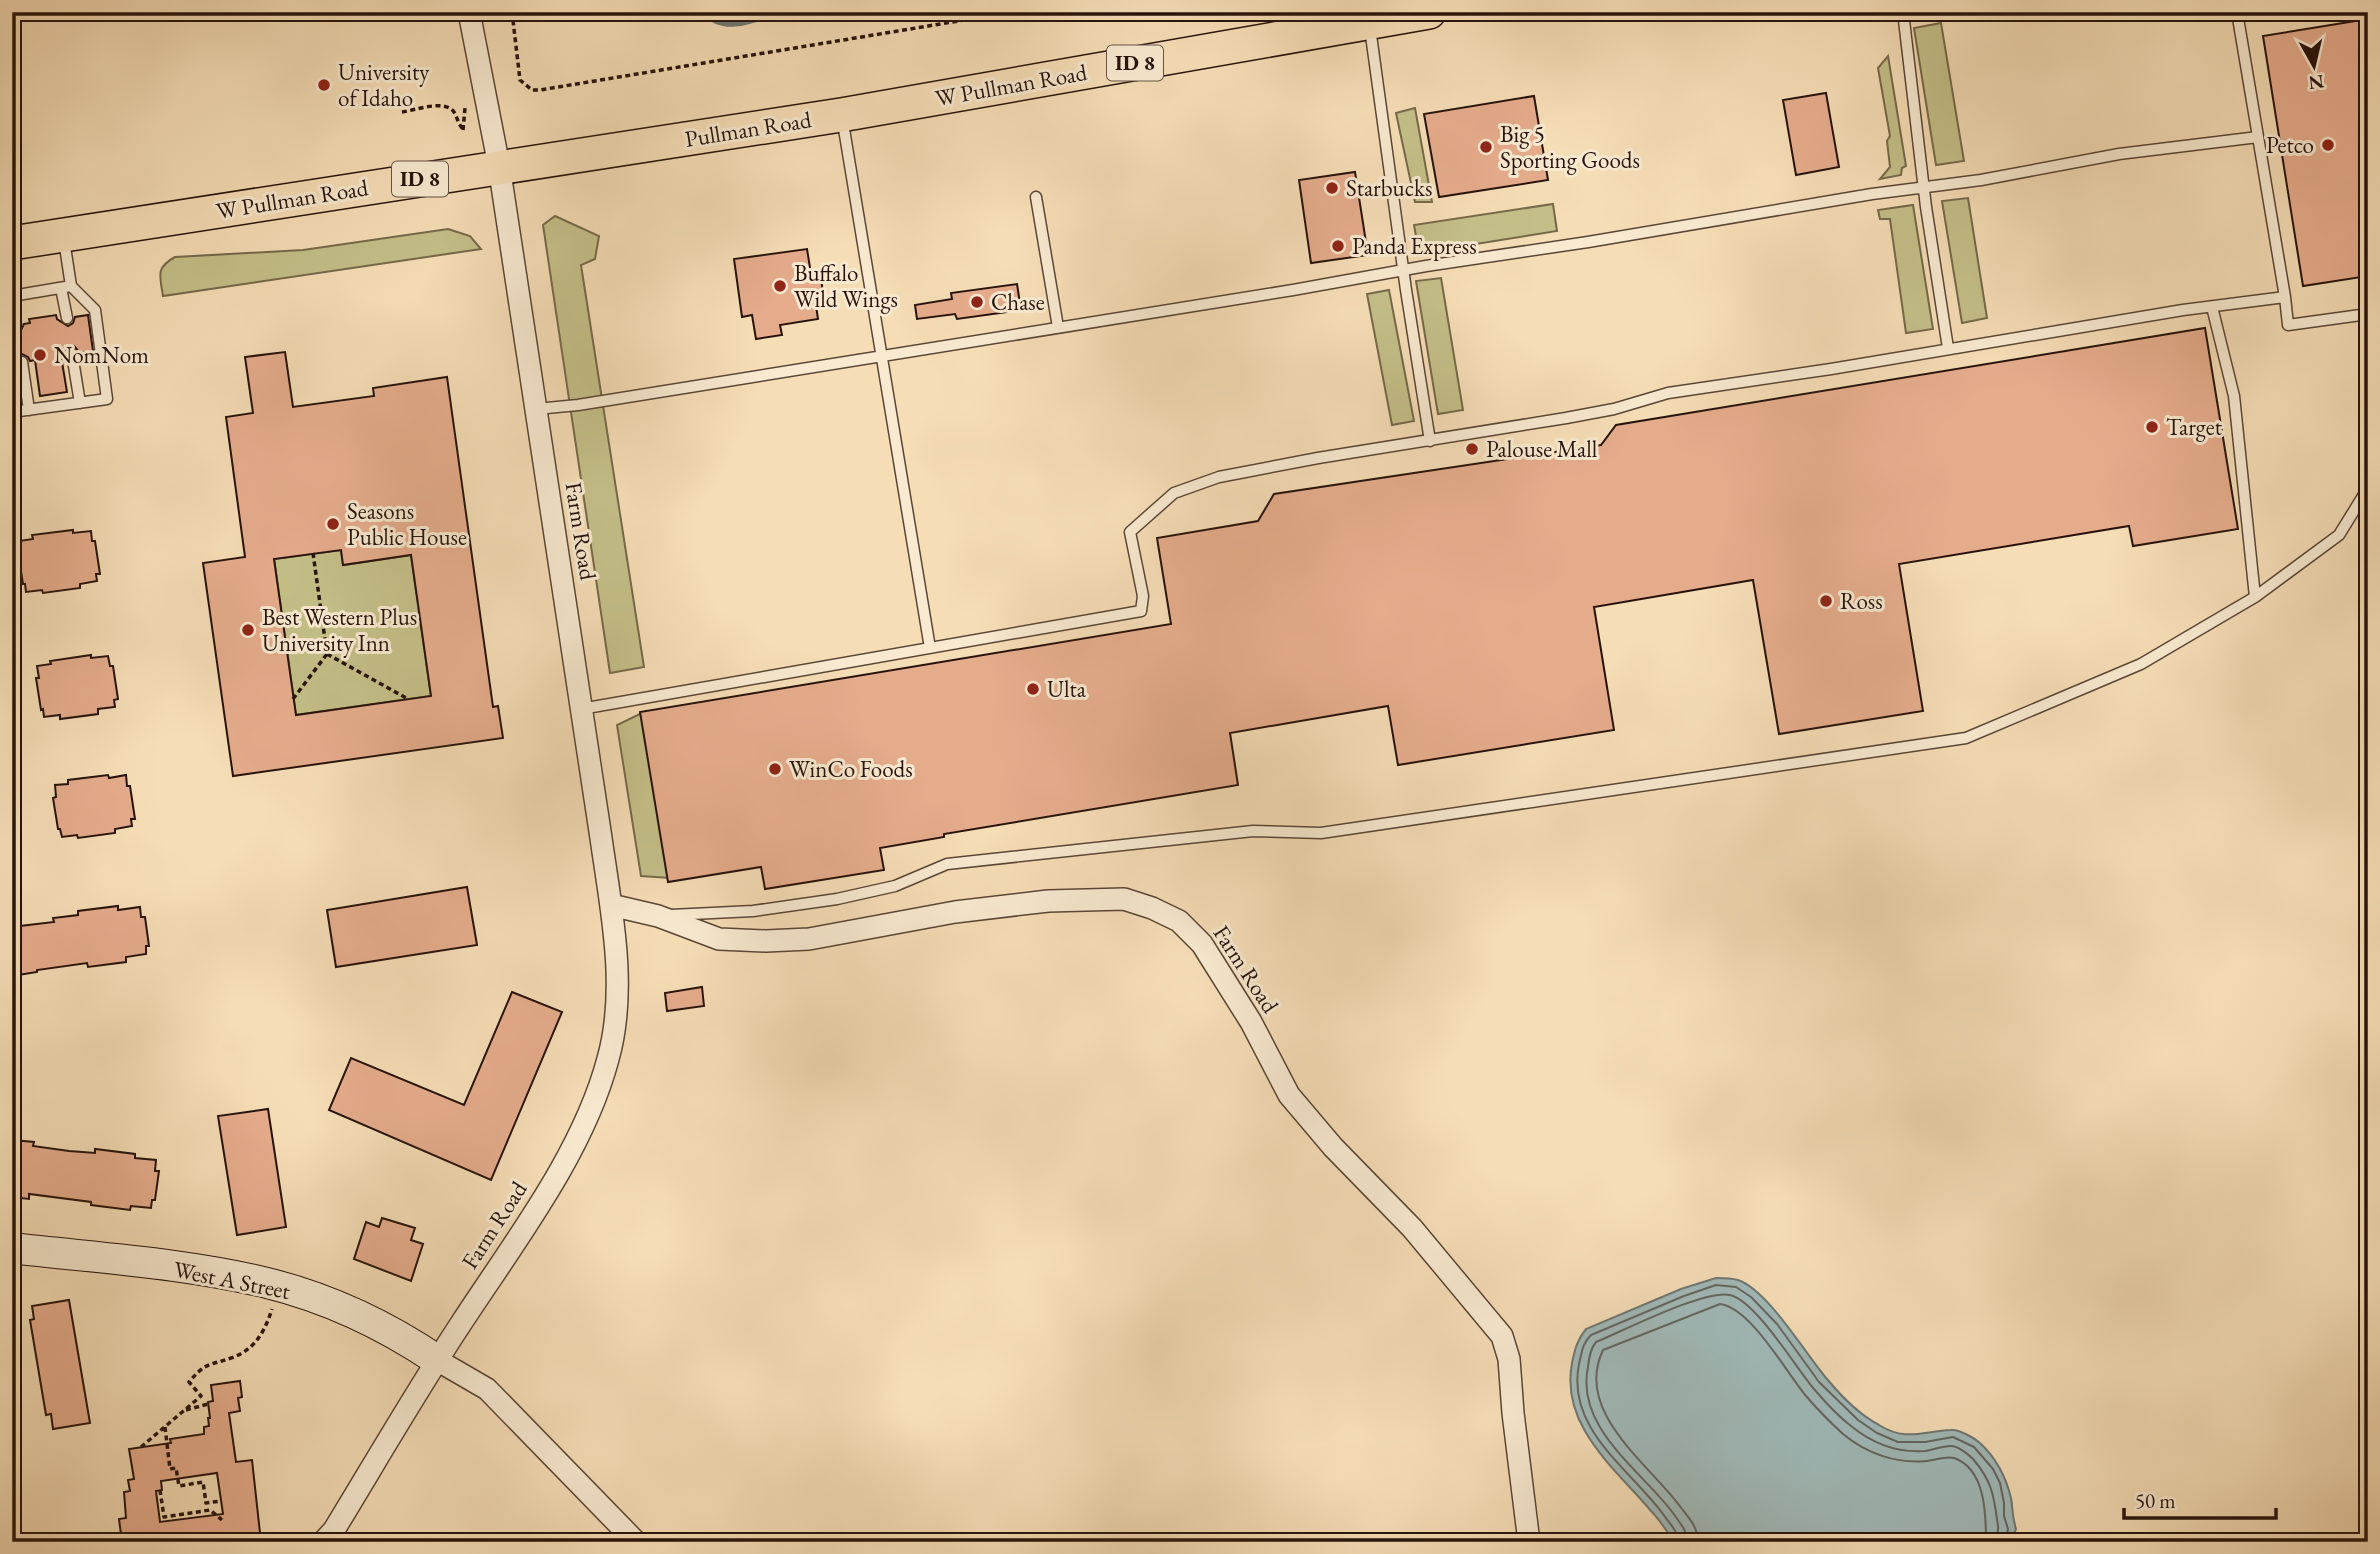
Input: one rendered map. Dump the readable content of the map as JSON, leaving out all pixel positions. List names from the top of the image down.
{
  "streets": {
    "main road": ["ID 8", "W Pullman Road", "Pullman Road"],
    "street": ["Farm Road", "West A Street"]
  },
  "crossings": [
    ["W Pullman Road", "Pullman Road"],
    ["W Pullman Road", "Farm Road"],
    ["Farm Road", "West A Street"]
  ],
  "places": [
    "University of Idaho",
    "Petco",
    "Big 5 Sporting Goods",
    "Starbucks",
    "Panda Express",
    "Buffalo Wild Wings",
    "Chase",
    "NomNom",
    "Target",
    "Palouse Mall",
    "Seasons Public House",
    "Ross",
    "Best Western Plus University Inn",
    "Ulta",
    "WinCo Foods"
  ],
  "scale_bar": "50 m",
  "north": "bottom"
}
